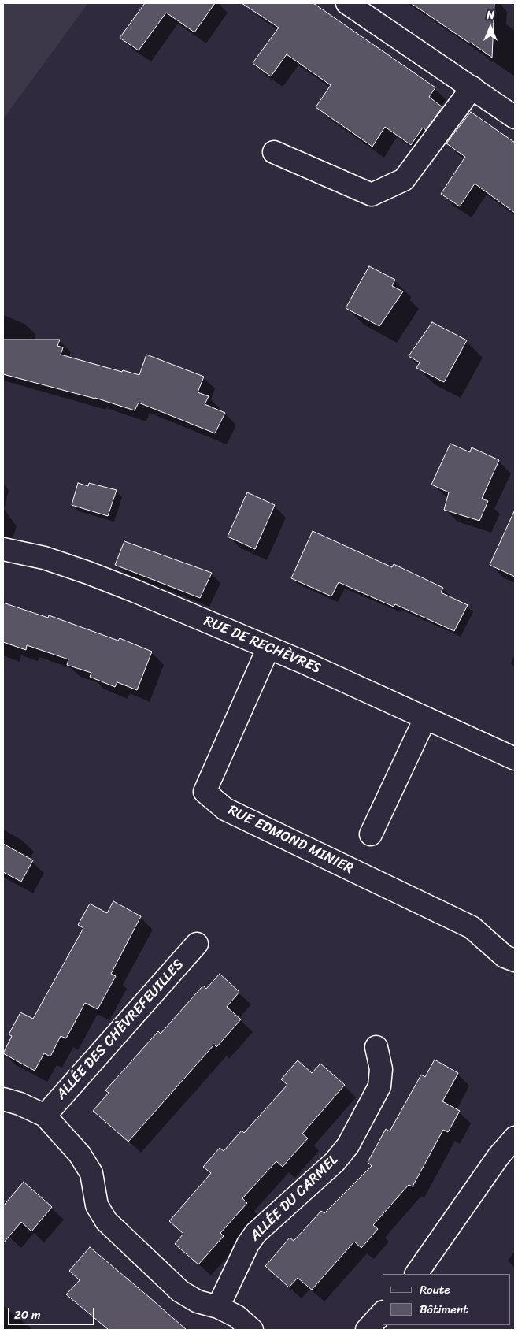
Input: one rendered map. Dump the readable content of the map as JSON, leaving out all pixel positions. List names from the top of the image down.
{
  "streets": {
    "street": [
      "RUE DE RECHÈVRES",
      "RUE EDMOND MINIER",
      "ALLÉE DES CHÈVREFEUILLES",
      "ALLÉE DU CARMEL"
    ]
  },
  "crossings": [
    ["RUE DE RECHÈVRES", "RUE EDMOND MINIER"]
  ],
  "legend": ["Route", "Bâtiment"],
  "scale_bar": "20 m",
  "north": "top"
}
